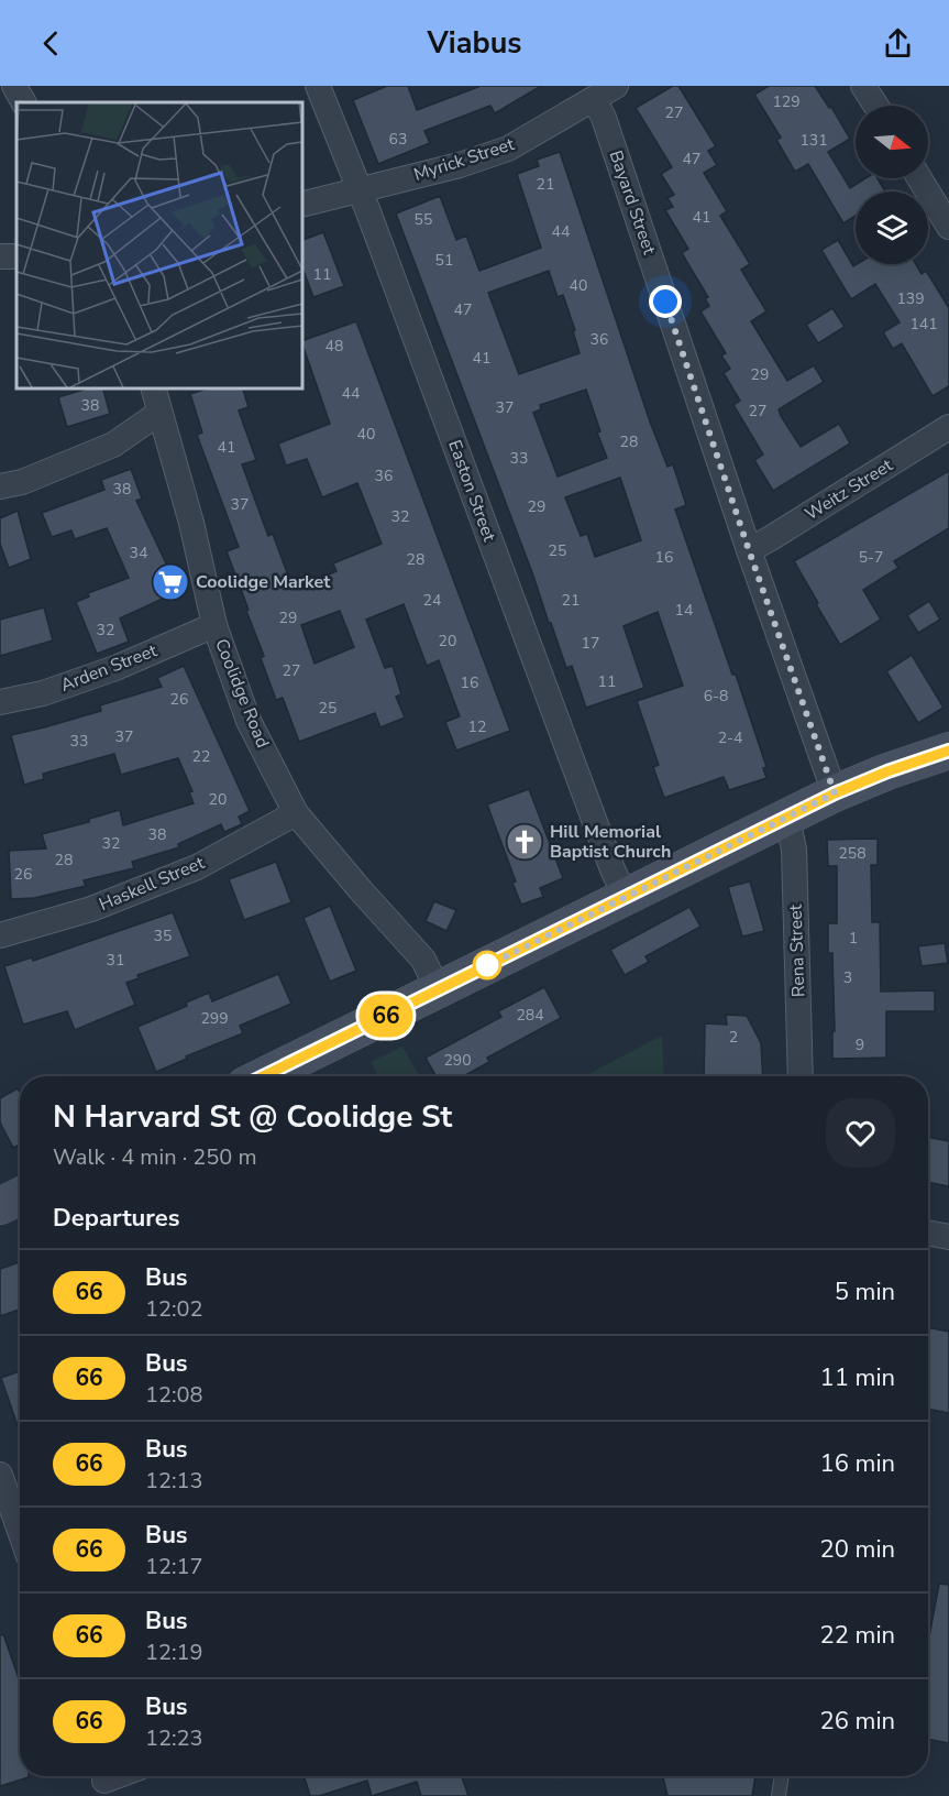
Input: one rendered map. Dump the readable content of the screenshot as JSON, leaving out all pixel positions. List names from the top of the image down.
{
  "streets": {
    "street": [
      "Myrick Street",
      "Bayard Street",
      "Weitz Street",
      "Easton Street",
      "Arden Street",
      "Coolidge Road",
      "Haskell Street",
      "Rena Street"
    ]
  },
  "crossings": [
    ["Myrick Street", "Bayard Street"],
    ["Myrick Street", "Easton Street"],
    ["Bayard Street", "Weitz Street"],
    ["Arden Street", "Coolidge Road"],
    ["Coolidge Road", "Haskell Street"]
  ],
  "places": {
    "supermarket": ["Coolidge Market"],
    "church": ["Hill Memorial Baptist Church"]
  },
  "lines": ["bus line 66"],
  "house_numbers": [
    "129",
    "27",
    "63",
    "131",
    "47",
    "21",
    "41",
    "55",
    "44",
    "51",
    "11",
    "40",
    "139",
    "47",
    "141",
    "36",
    "48",
    "41",
    "29",
    "44",
    "38",
    "37",
    "27",
    "40",
    "28",
    "41",
    "33",
    "36",
    "38",
    "37",
    "29",
    "32",
    "25",
    "34",
    "16",
    "5-7",
    "28",
    "24",
    "21",
    "14",
    "29",
    "32",
    "20",
    "17",
    "27",
    "11",
    "16",
    "6-8",
    "26",
    "25",
    "12",
    "37",
    "2-4",
    "33",
    "22",
    "20",
    "38",
    "32",
    "258",
    "28",
    "26",
    "35",
    "1",
    "31",
    "3",
    "284",
    "299",
    "2",
    "9",
    "290"
  ],
  "north": "right",
  "page": {
    "header": "Viabus",
    "on_map": "66",
    "heading": [
      ["N Harvard St @ Coolidge St", "Walk · 4 min · 250 m"],
      "Departures"
    ],
    "list": [
      {
        "mark": "66",
        "name": "Bus",
        "note": "12:02",
        "value": "5 min"
      },
      {
        "mark": "66",
        "name": "Bus",
        "note": "12:08",
        "value": "11 min"
      },
      {
        "mark": "66",
        "name": "Bus",
        "note": "12:13",
        "value": "16 min"
      },
      {
        "mark": "66",
        "name": "Bus",
        "note": "12:17",
        "value": "20 min"
      },
      {
        "mark": "66",
        "name": "Bus",
        "note": "12:19",
        "value": "22 min"
      },
      {
        "mark": "66",
        "name": "Bus",
        "note": "12:23",
        "value": "26 min"
      }
    ]
  }
}
